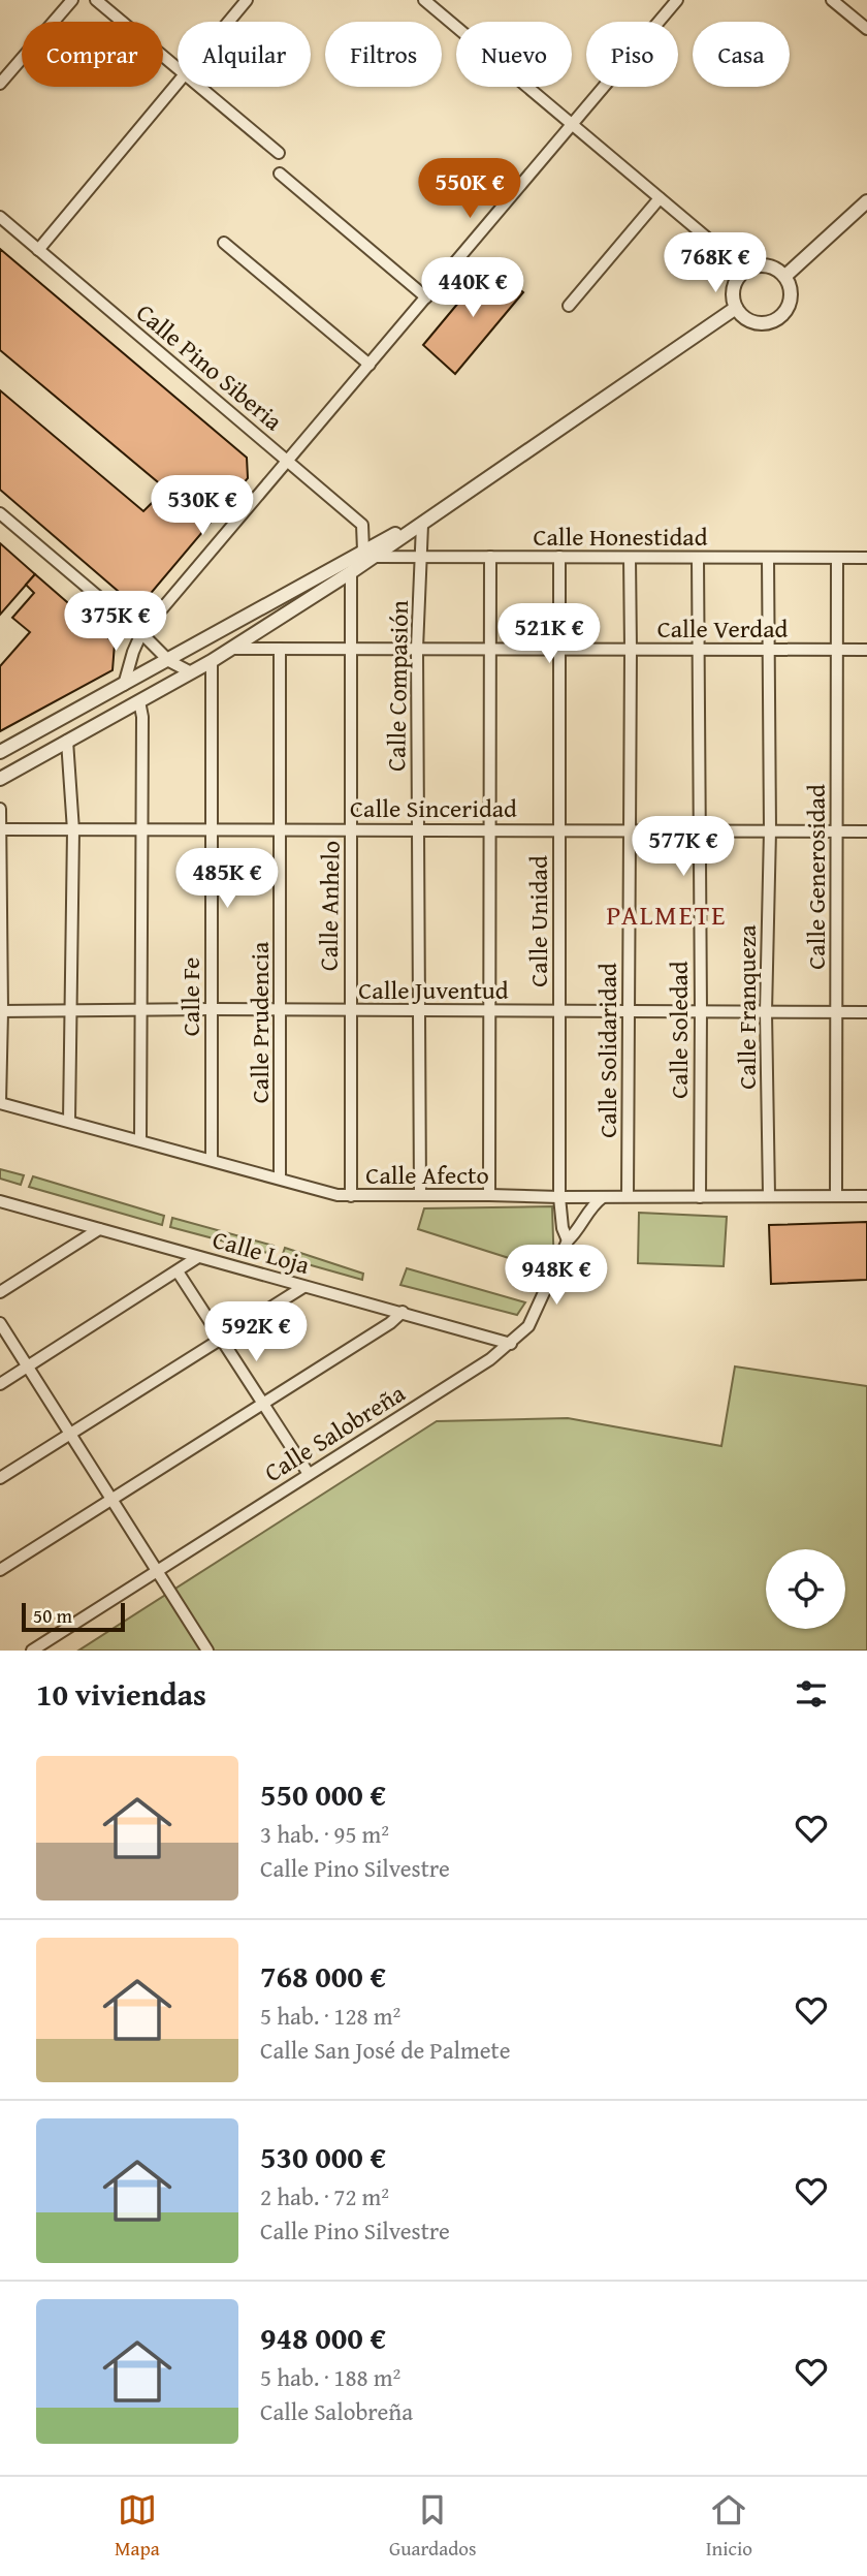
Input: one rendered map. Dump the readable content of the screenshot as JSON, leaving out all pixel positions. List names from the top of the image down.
{
  "streets": {
    "street": [
      "Calle Pino Siberia",
      "Calle Honestidad",
      "Calle Verdad",
      "Calle Compasión",
      "Calle Sinceridad",
      "Calle Generosidad",
      "Calle Anhelo",
      "Calle Unidad",
      "Calle Juventud",
      "Calle Fe",
      "Calle Franqueza",
      "Calle Prudencia",
      "Calle Soledad",
      "Calle Solidaridad",
      "Calle Afecto",
      "Calle Loja",
      "Calle Salobreña"
    ]
  },
  "crossings": [
    ["Calle Pino Siberia", "Calle Honestidad"],
    ["Calle Honestidad", "Calle Compasión"],
    ["Calle Honestidad", "Calle Generosidad"],
    ["Calle Honestidad", "Calle Unidad"],
    ["Calle Honestidad", "Calle Franqueza"],
    ["Calle Honestidad", "Calle Soledad"],
    ["Calle Honestidad", "Calle Solidaridad"],
    ["Calle Verdad", "Calle Compasión"],
    ["Calle Verdad", "Calle Generosidad"],
    ["Calle Verdad", "Calle Anhelo"],
    ["Calle Verdad", "Calle Unidad"],
    ["Calle Verdad", "Calle Franqueza"],
    ["Calle Verdad", "Calle Prudencia"],
    ["Calle Verdad", "Calle Soledad"],
    ["Calle Verdad", "Calle Solidaridad"],
    ["Calle Compasión", "Calle Sinceridad"],
    ["Calle Compasión", "Calle Juventud"],
    ["Calle Compasión", "Calle Afecto"],
    ["Calle Sinceridad", "Calle Generosidad"],
    ["Calle Sinceridad", "Calle Anhelo"],
    ["Calle Sinceridad", "Calle Unidad"],
    ["Calle Sinceridad", "Calle Fe"],
    ["Calle Sinceridad", "Calle Franqueza"],
    ["Calle Sinceridad", "Calle Prudencia"],
    ["Calle Sinceridad", "Calle Soledad"],
    ["Calle Sinceridad", "Calle Solidaridad"],
    ["Calle Generosidad", "Calle Juventud"],
    ["Calle Generosidad", "Calle Afecto"],
    ["Calle Anhelo", "Calle Juventud"],
    ["Calle Anhelo", "Calle Afecto"],
    ["Calle Unidad", "Calle Juventud"],
    ["Calle Unidad", "Calle Afecto"],
    ["Calle Unidad", "Calle Salobreña"],
    ["Calle Juventud", "Calle Fe"],
    ["Calle Juventud", "Calle Franqueza"],
    ["Calle Juventud", "Calle Prudencia"],
    ["Calle Juventud", "Calle Soledad"],
    ["Calle Juventud", "Calle Solidaridad"],
    ["Calle Fe", "Calle Afecto"],
    ["Calle Franqueza", "Calle Afecto"],
    ["Calle Prudencia", "Calle Afecto"],
    ["Calle Soledad", "Calle Afecto"],
    ["Calle Solidaridad", "Calle Afecto"],
    ["Calle Afecto", "Calle Salobreña"],
    ["Calle Loja", "Calle Salobreña"]
  ],
  "districts": ["PALMETE"],
  "scale_bar": "50 m",
  "page": {
    "chip": [
      "Comprar",
      "Alquilar",
      "Filtros",
      "Nuevo",
      "Piso",
      "Casa"
    ],
    "price": [
      "550K €",
      "768K €",
      "440K €",
      "530K €",
      "375K €",
      "521K €",
      "577K €",
      "485K €",
      "948K €",
      "592K €"
    ],
    "scale": "50 m",
    "heading": "10 viviendas",
    "list": [
      {
        "name": "550 000 €",
        "note": "3 hab. · 95 m² · Calle Pino Silvestre"
      },
      {
        "name": "768 000 €",
        "note": "5 hab. · 128 m² · Calle San José de Palmete"
      },
      {
        "name": "530 000 €",
        "note": "2 hab. · 72 m² · Calle Pino Silvestre"
      },
      {
        "name": "948 000 €",
        "note": "5 hab. · 188 m² · Calle Salobreña"
      }
    ],
    "tabs": ["Mapa", "Guardados", "Inicio"]
  }
}
